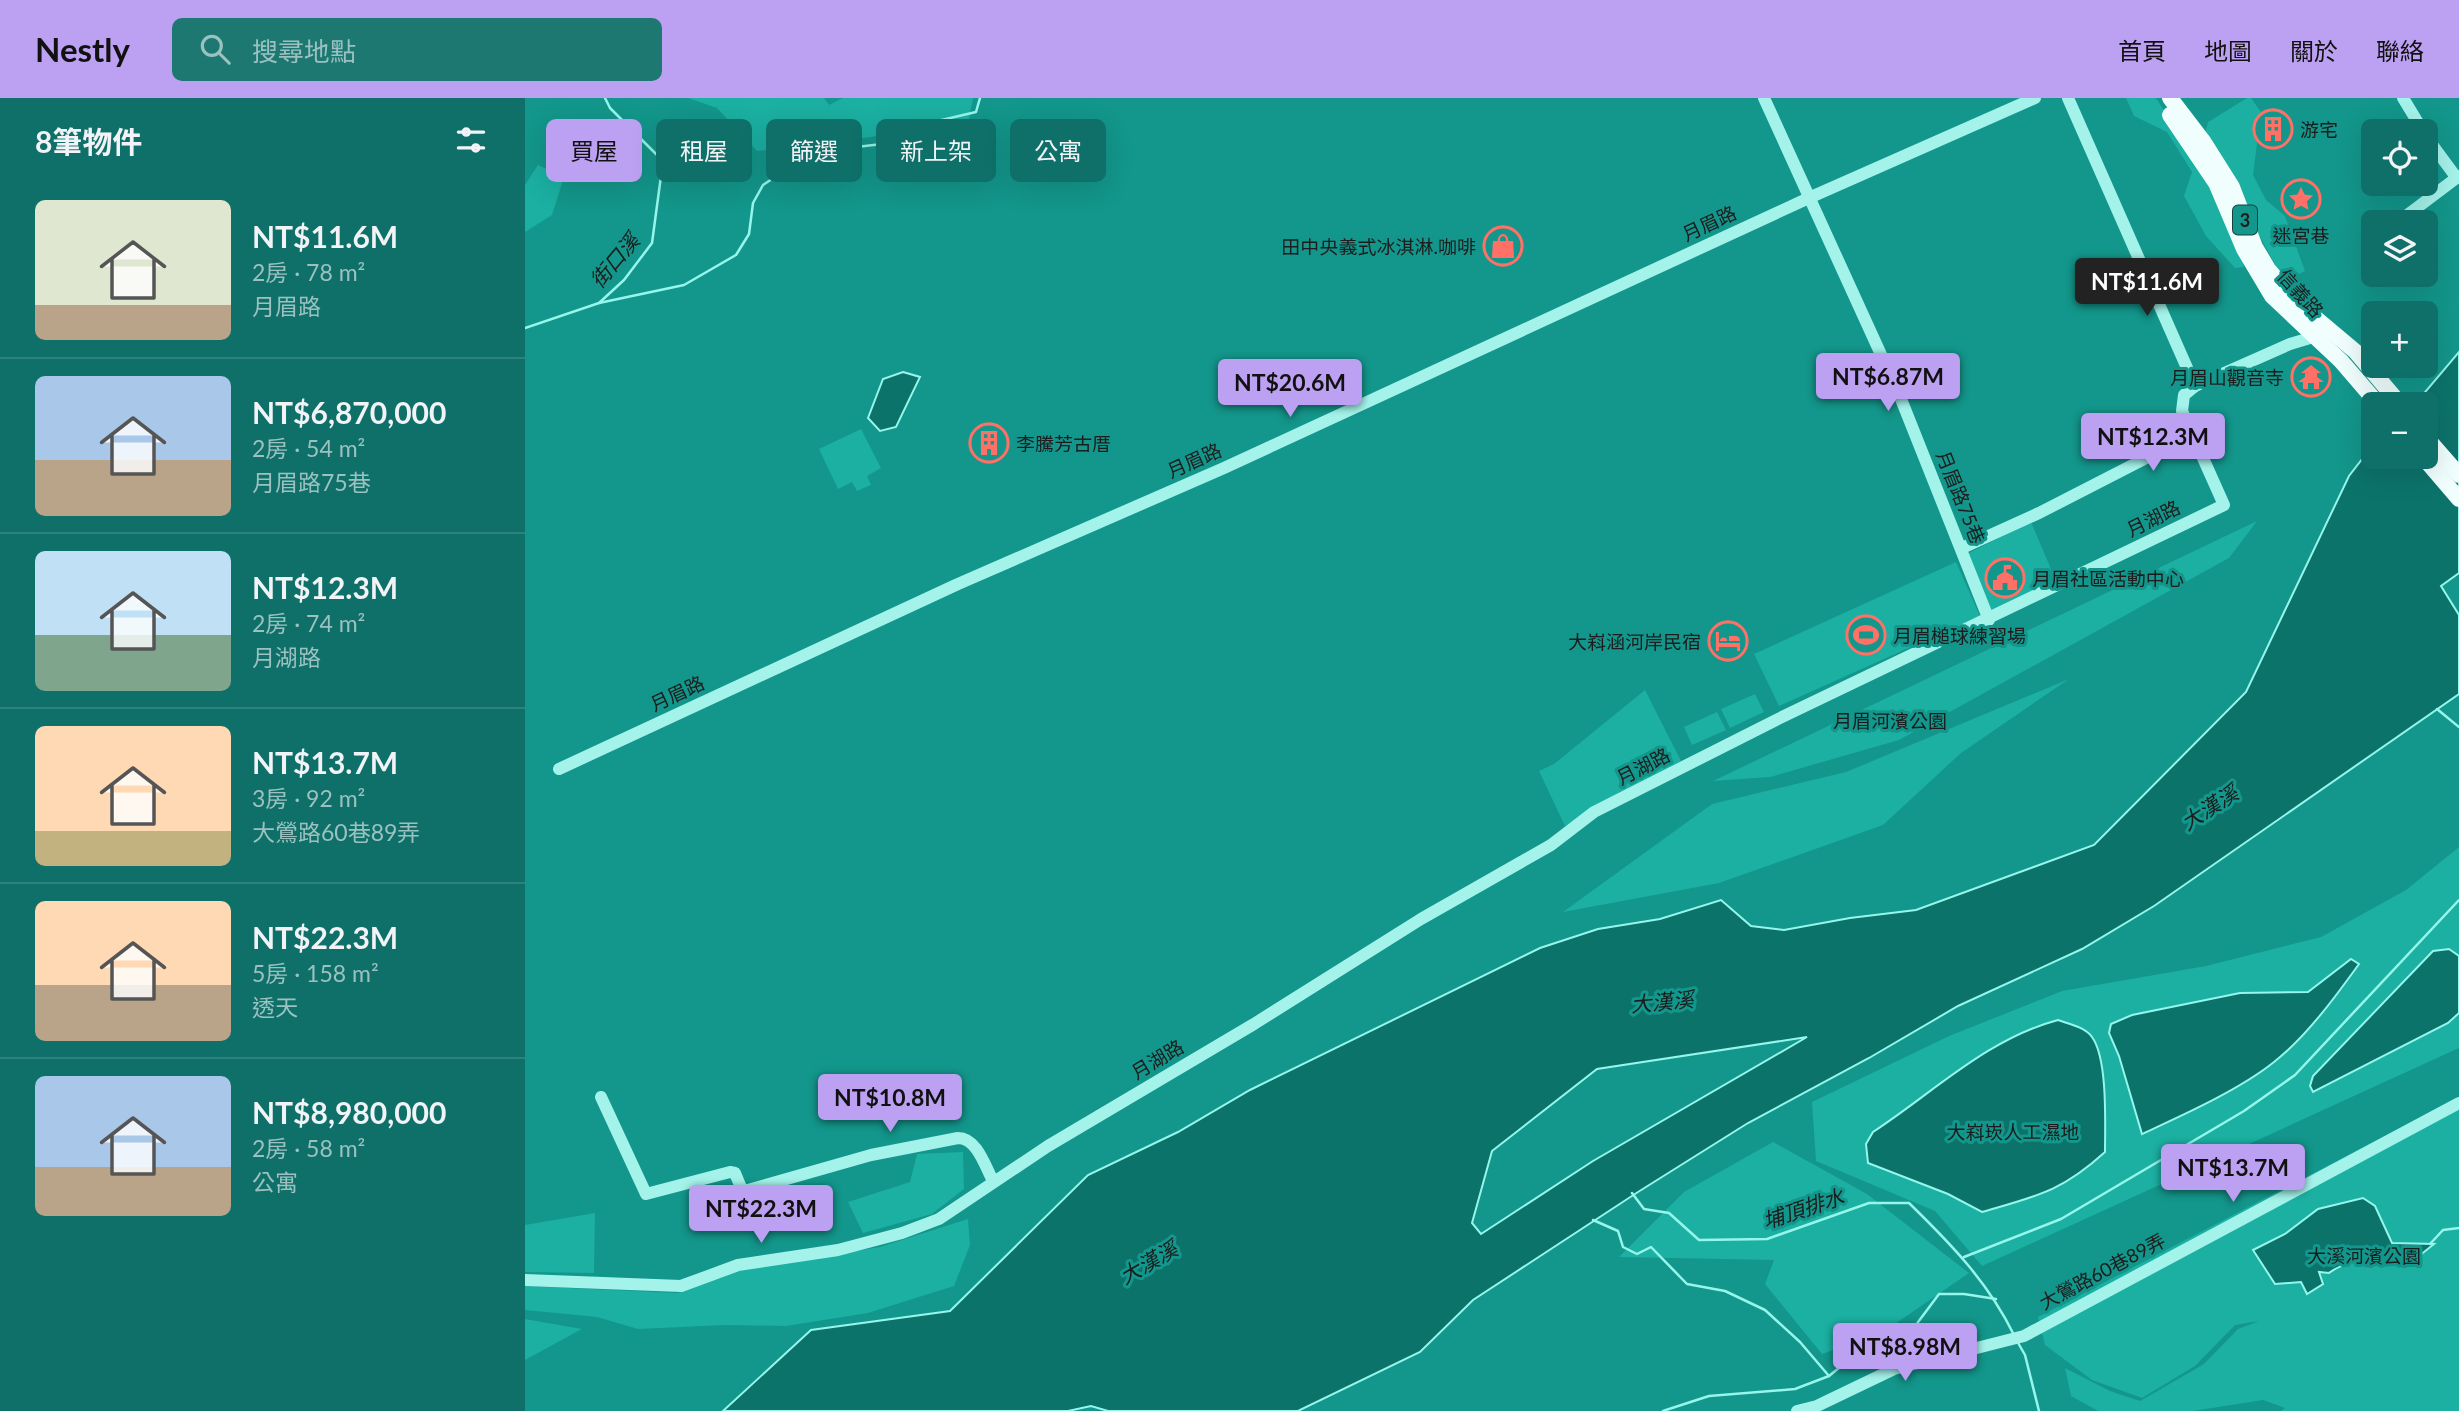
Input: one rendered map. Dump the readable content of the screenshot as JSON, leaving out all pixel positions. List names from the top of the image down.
{
  "streets": {
    "main road": ["3", "信義路"],
    "street": [
      "月眉路",
      "月眉路75巷",
      "月湖路",
      "大鶯路60巷89弄"
    ]
  },
  "crossings": [
    ["月眉路", "月眉路75巷"],
    ["月眉路75巷", "月湖路"]
  ],
  "water": ["街口溪", "大漢溪", "埔頂排水"],
  "parks": ["月眉河濱公園", "大嵙崁人工濕地", "大溪河濱公園"],
  "places": {
    "building": ["游宅", "李騰芳古厝"],
    "place": ["迷宮巷"],
    "shop": ["田中央義式冰淇淋.咖啡"],
    "temple": ["月眉山觀音寺"],
    "public building": ["月眉社區活動中心"],
    "sports": ["月眉槌球練習場"],
    "hotel": ["大嵙涵河岸民宿"]
  },
  "page": {
    "header": "Nestly",
    "search": "搜尋地點",
    "nav": [
      "首頁",
      "地圖",
      "關於",
      "聯絡"
    ],
    "heading": "8筆物件",
    "map_buttons": ["+", "−"],
    "chip": [
      "買屋",
      "租屋",
      "篩選",
      "新上架",
      "公寓"
    ],
    "list": [
      {
        "name": "NT$11.6M",
        "note": "2房 · 78 m² · 月眉路"
      },
      {
        "name": "NT$6,870,000",
        "note": "2房 · 54 m² · 月眉路75巷"
      },
      {
        "name": "NT$12.3M",
        "note": "2房 · 74 m² · 月湖路"
      },
      {
        "name": "NT$13.7M",
        "note": "3房 · 92 m² · 大鶯路60巷89弄"
      },
      {
        "name": "NT$22.3M",
        "note": "5房 · 158 m² · 透天"
      },
      {
        "name": "NT$8,980,000",
        "note": "2房 · 58 m² · 公寓"
      }
    ],
    "price": [
      "NT$11.6M",
      "NT$6.87M",
      "NT$20.6M",
      "NT$12.3M",
      "NT$10.8M",
      "NT$13.7M",
      "NT$22.3M",
      "NT$8.98M"
    ]
  }
}
